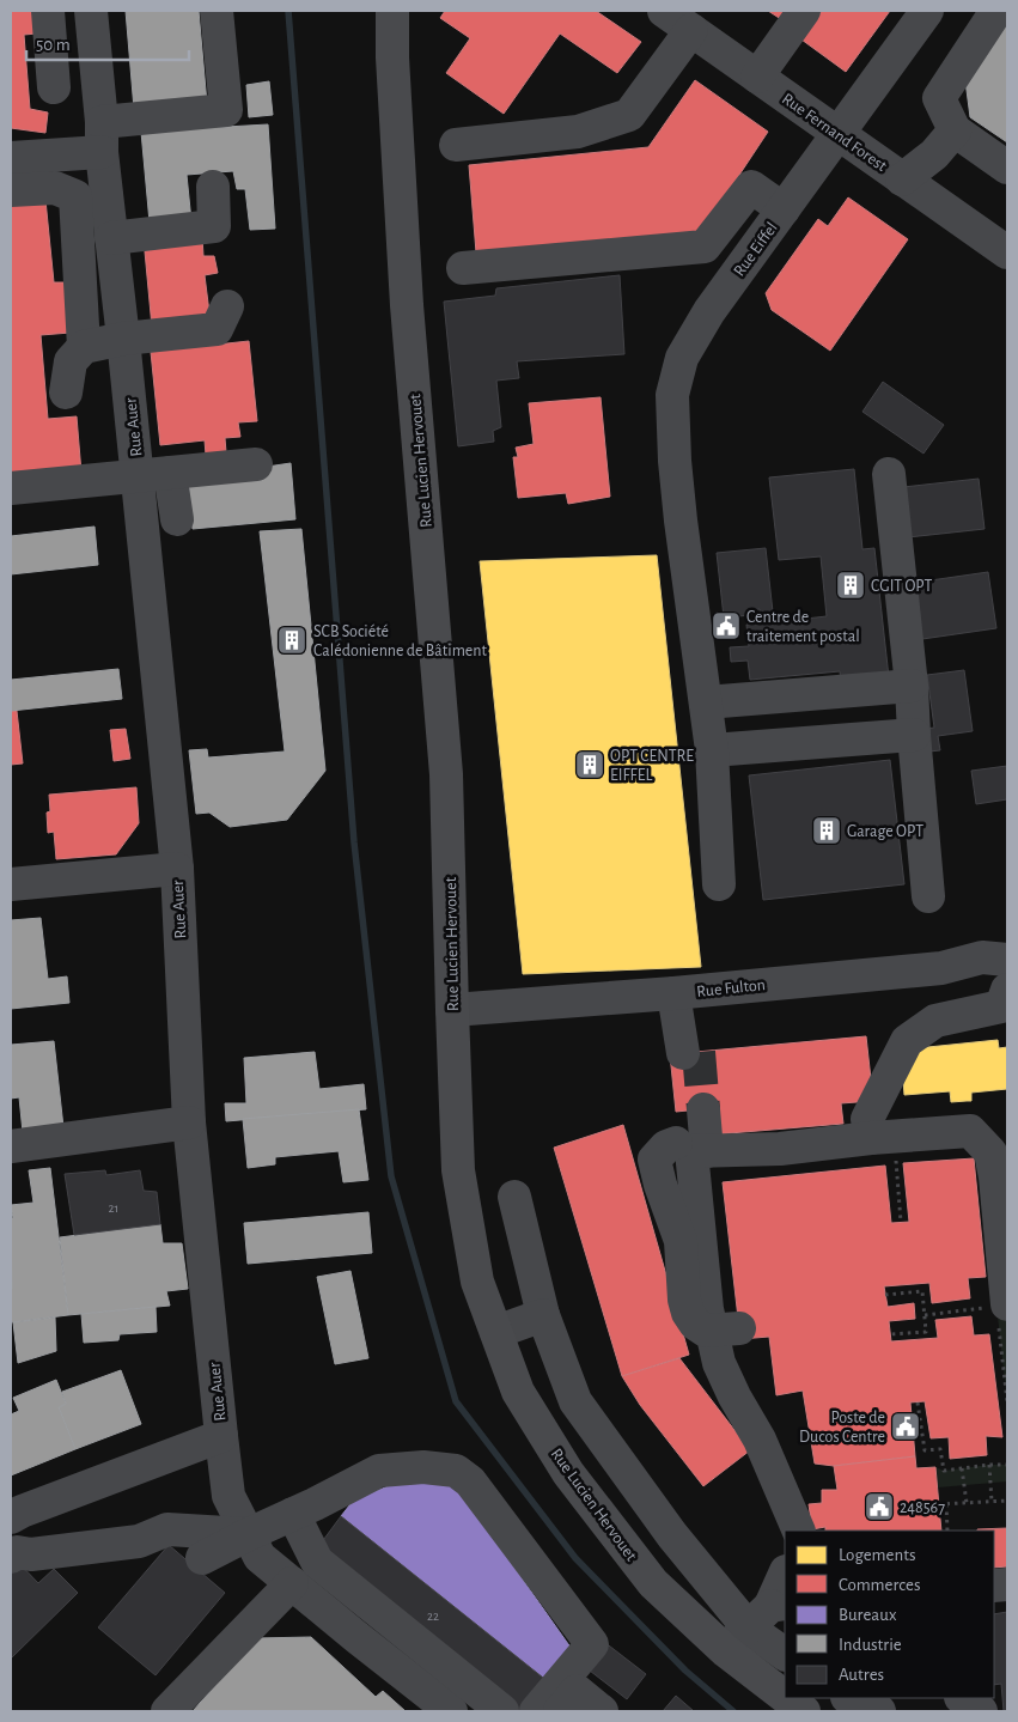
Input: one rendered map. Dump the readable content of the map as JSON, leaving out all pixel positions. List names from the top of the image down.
{
  "streets": {
    "main road": ["Rue Lucien Hervouet"],
    "street": [
      "Rue Fernand Forest",
      "Rue Eiffel",
      "Rue Auer",
      "Rue Fulton"
    ]
  },
  "crossings": [
    ["Rue Fernand Forest", "Rue Eiffel"],
    ["Rue Lucien Hervouet", "Rue Fulton"]
  ],
  "places": {
    "building": [
      "CGIT OPT",
      "SCB Société Calédonienne de Bâtiment",
      "OPT CENTRE EIFFEL",
      "Garage OPT"
    ],
    "public building": ["Centre de traitement postal", "Poste de Ducos Centre", "248567"]
  },
  "house_numbers": ["21", "22"],
  "legend": [
    "Logements",
    "Commerces",
    "Bureaux",
    "Industrie",
    "Autres"
  ],
  "scale_bar": "50 m"
}
